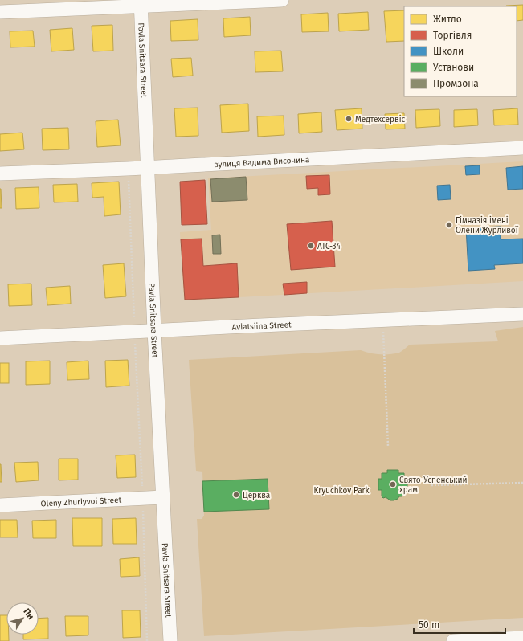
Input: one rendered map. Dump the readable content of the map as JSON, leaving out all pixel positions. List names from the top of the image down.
{
  "streets": {
    "street": [
      "Pavla Snitsara Street",
      "вулиця Вадима Височина",
      "Aviatsiina Street",
      "Oleny Zhurlyvoi Street"
    ]
  },
  "crossings": [
    ["Pavla Snitsara Street", "вулиця Вадима Височина"],
    ["Pavla Snitsara Street", "Aviatsiina Street"],
    ["Pavla Snitsara Street", "Oleny Zhurlyvoi Street"]
  ],
  "parks": ["Kryuchkov Park"],
  "places": [
    "Медтехсервіс",
    "Гімназія імені Олени Журливої",
    "АТС-34",
    "Свято-Успенський храм",
    "Церква"
  ],
  "legend": [
    "Житло",
    "Торгівля",
    "Школи",
    "Установи",
    "Промзона"
  ],
  "scale_bar": "50 m",
  "north": "top right"
}
